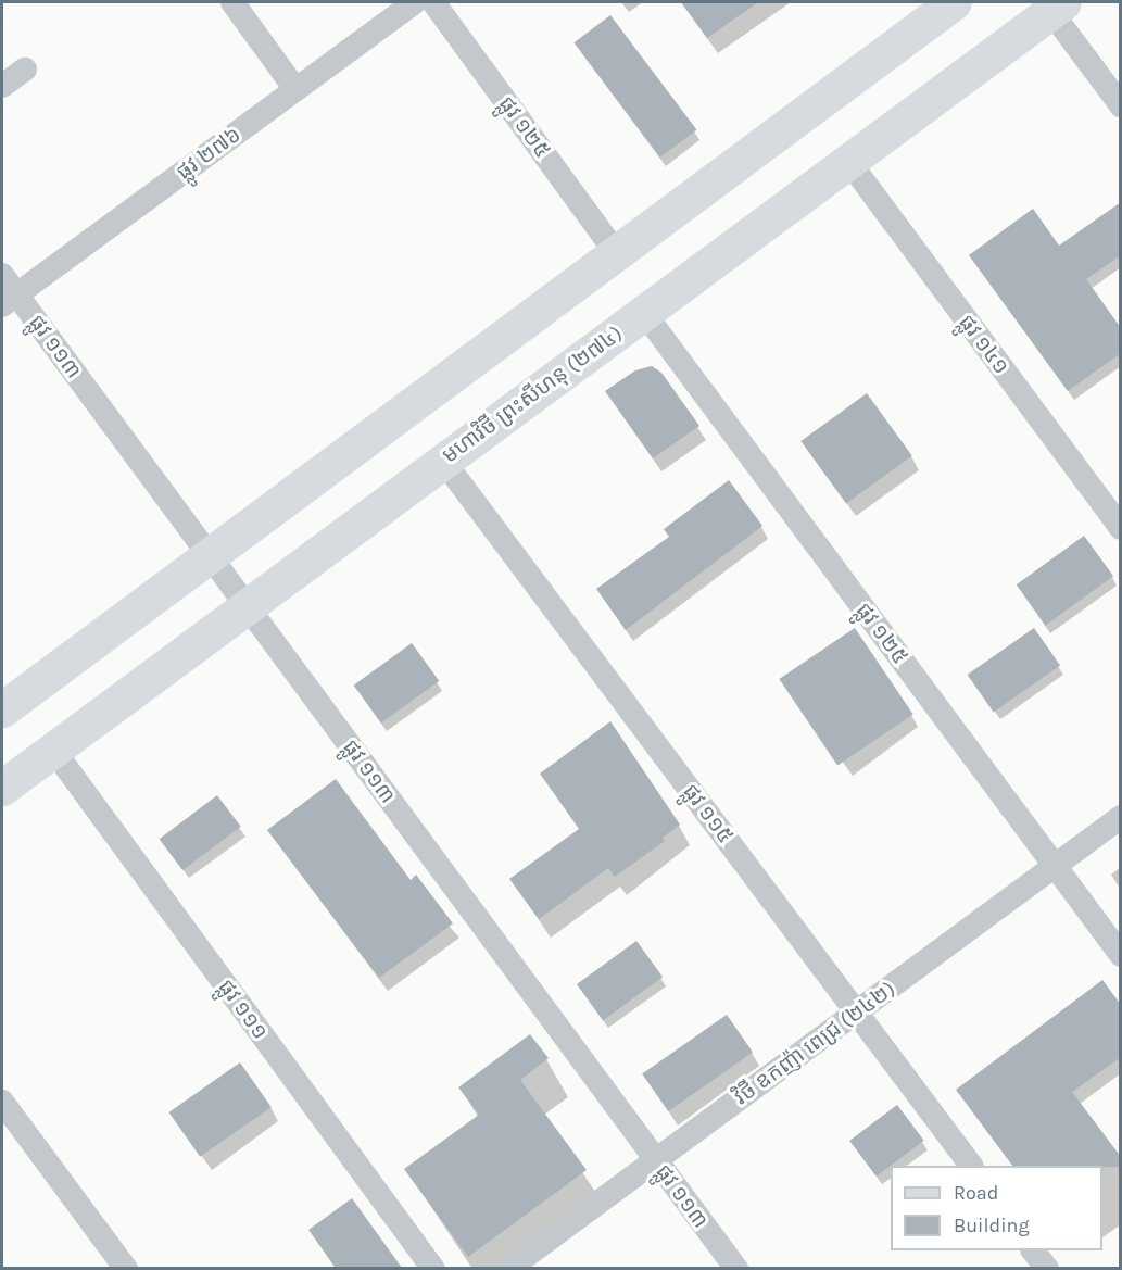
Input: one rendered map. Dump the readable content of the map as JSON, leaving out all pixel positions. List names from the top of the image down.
{
  "streets": {
    "main road": ["មហាវិថី ព្រះសីហនុ (២៧៤)"],
    "street": [
      "ផ្លូវ ១២៥",
      "ផ្លូវ ២៧៦",
      "ផ្លូវ ១៤១",
      "ផ្លូវ ១១៣",
      "ផ្លូវ ១១៥",
      "ផ្លូវ ១១១",
      "វិថី ឧកញ៉ា ពេជ្រ (២៤២)"
    ]
  },
  "crossings": [
    ["ផ្លូវ ១២៥", "មហាវិថី ព្រះសីហនុ (២៧៤)"],
    ["ផ្លូវ ១២៥", "វិថី ឧកញ៉ា ពេជ្រ (២៤២)"],
    ["ផ្លូវ ២៧៦", "ផ្លូវ ១១៣"],
    ["ផ្លូវ ១៤១", "មហាវិថី ព្រះសីហនុ (២៧៤)"],
    ["ផ្លូវ ១១៣", "មហាវិថី ព្រះសីហនុ (២៧៤)"],
    ["ផ្លូវ ១១៣", "វិថី ឧកញ៉ា ពេជ្រ (២៤២)"],
    ["មហាវិថី ព្រះសីហនុ (២៧៤)", "ផ្លូវ ១១៥"],
    ["មហាវិថី ព្រះសីហនុ (២៧៤)", "ផ្លូវ ១១១"],
    ["ផ្លូវ ១១៥", "វិថី ឧកញ៉ា ពេជ្រ (២៤២)"]
  ],
  "legend": ["Road", "Building"]
}
